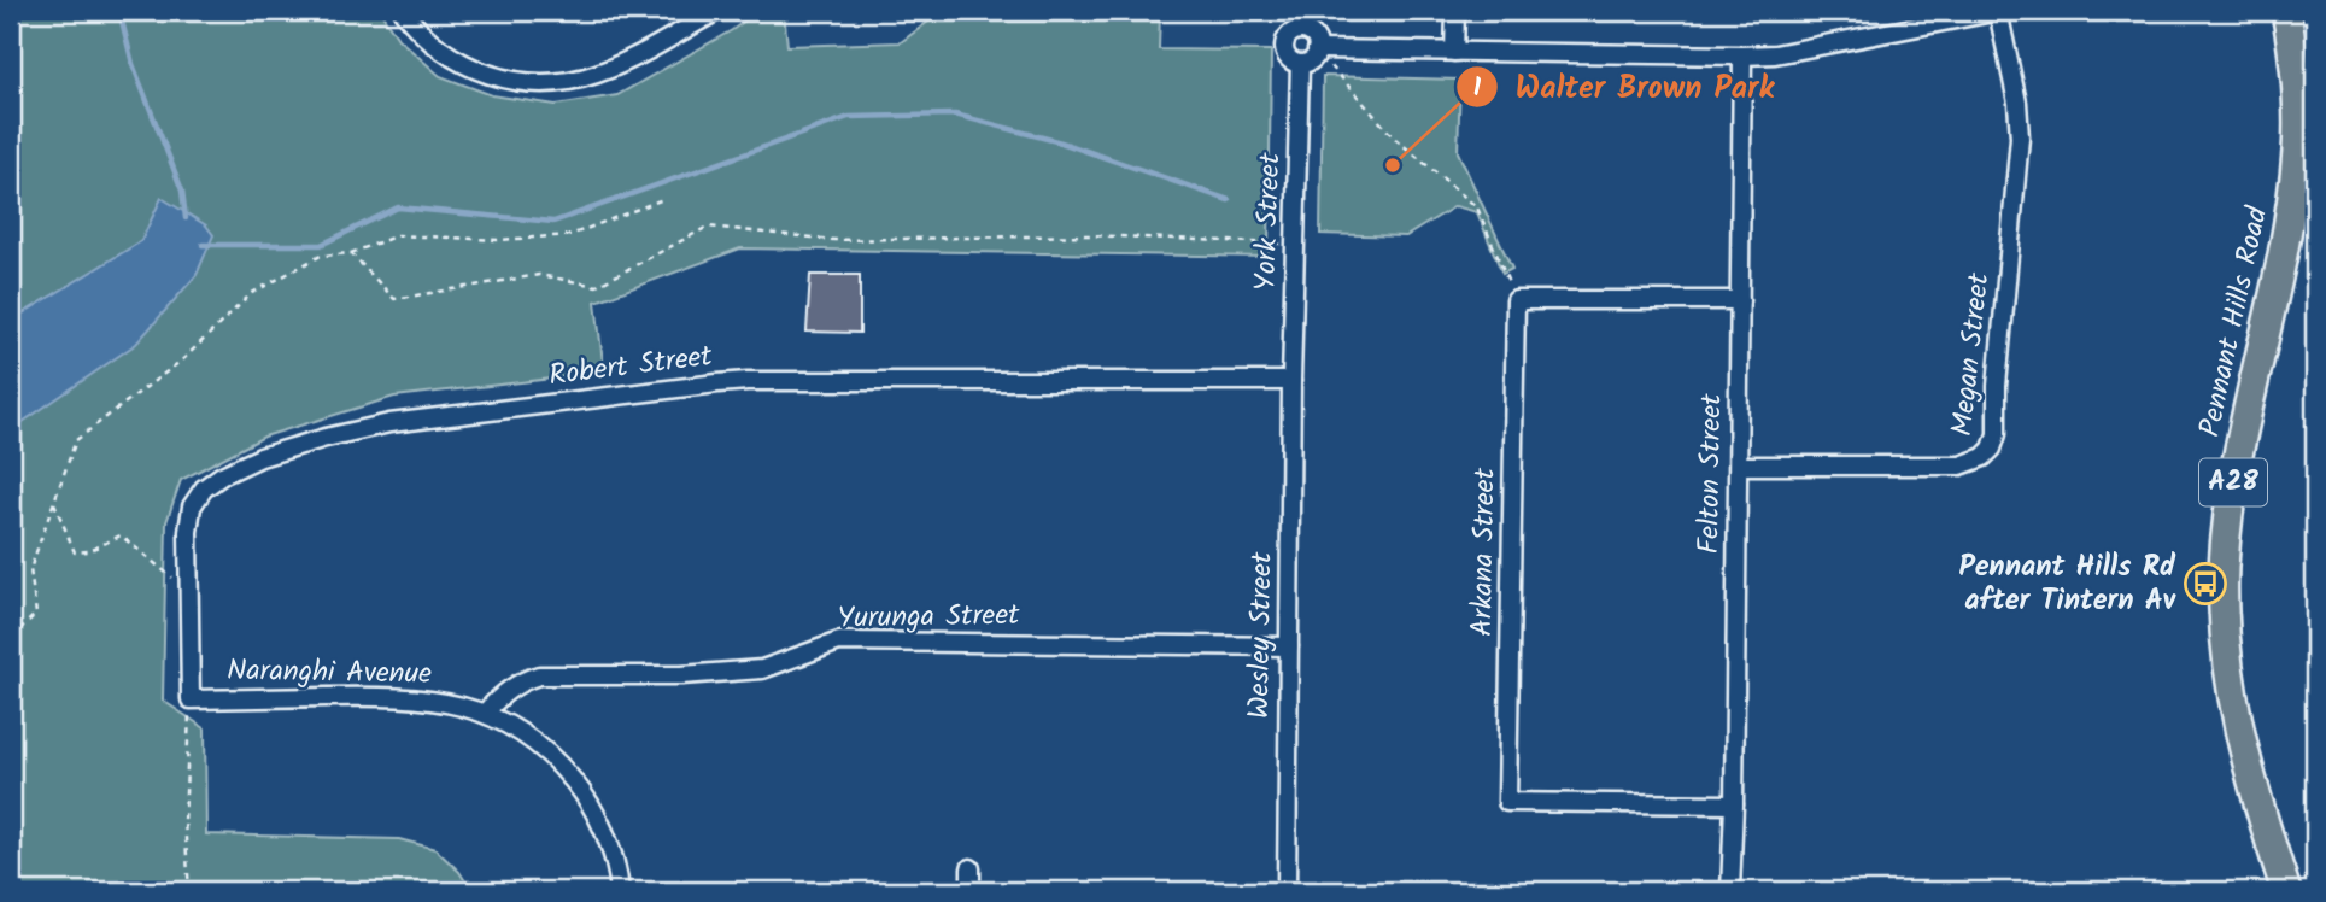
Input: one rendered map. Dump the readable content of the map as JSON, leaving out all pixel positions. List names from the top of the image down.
{
  "streets": {
    "highway": ["Pennant Hills Road", "A28"],
    "street": [
      "York Street",
      "Megan Street",
      "Robert Street",
      "Felton Street",
      "Arkana Street",
      "Yurunga Street",
      "Wesley Street",
      "Naranghi Avenue"
    ]
  },
  "crossings": [
    ["York Street", "Robert Street"],
    ["York Street", "Wesley Street"],
    ["Megan Street", "Felton Street"],
    ["Robert Street", "Wesley Street"],
    ["Robert Street", "Naranghi Avenue"],
    ["Felton Street", "Arkana Street"],
    ["Yurunga Street", "Wesley Street"],
    ["Yurunga Street", "Naranghi Avenue"]
  ],
  "places": {
    "other": ["Walter Brown Park"],
    "bus stop": ["Pennant Hills Rd after Tintern Av"]
  }
}
